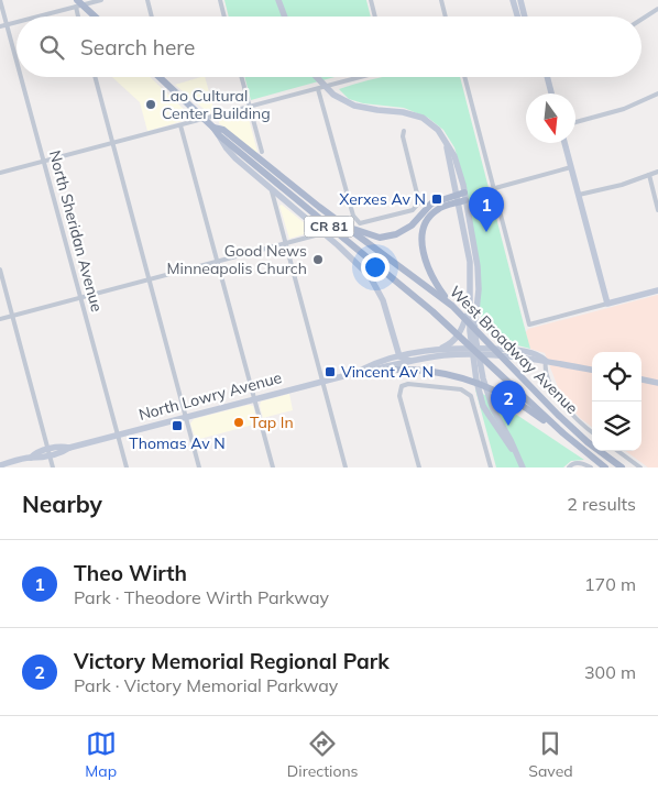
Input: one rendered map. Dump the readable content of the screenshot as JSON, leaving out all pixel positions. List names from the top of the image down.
{
  "streets": {
    "main road": ["CR 81", "West Broadway Avenue"],
    "street": ["North Sheridan Avenue", "North Lowry Avenue"]
  },
  "crossings": [
    ["North Sheridan Avenue", "North Lowry Avenue"],
    ["West Broadway Avenue", "North Lowry Avenue"]
  ],
  "places": {
    "other": ["Lao Cultural Center Building", "Good News Minneapolis Church", "Tap In"],
    "transit": ["Xerxes Av N", "Vincent Av N", "Thomas Av N"]
  },
  "north": "bottom",
  "page": {
    "search": "Search here",
    "pins": ["1", "2"],
    "heading": ["Nearby", "2 results"],
    "list": [
      {
        "mark": "1",
        "name": "Theo Wirth",
        "note": "Park · Theodore Wirth Parkway",
        "value": "170 m"
      },
      {
        "mark": "2",
        "name": "Victory Memorial Regional Park",
        "note": "Park · Victory Memorial Parkway",
        "value": "300 m"
      }
    ],
    "nav": ["Map", "Directions", "Saved"]
  }
}
